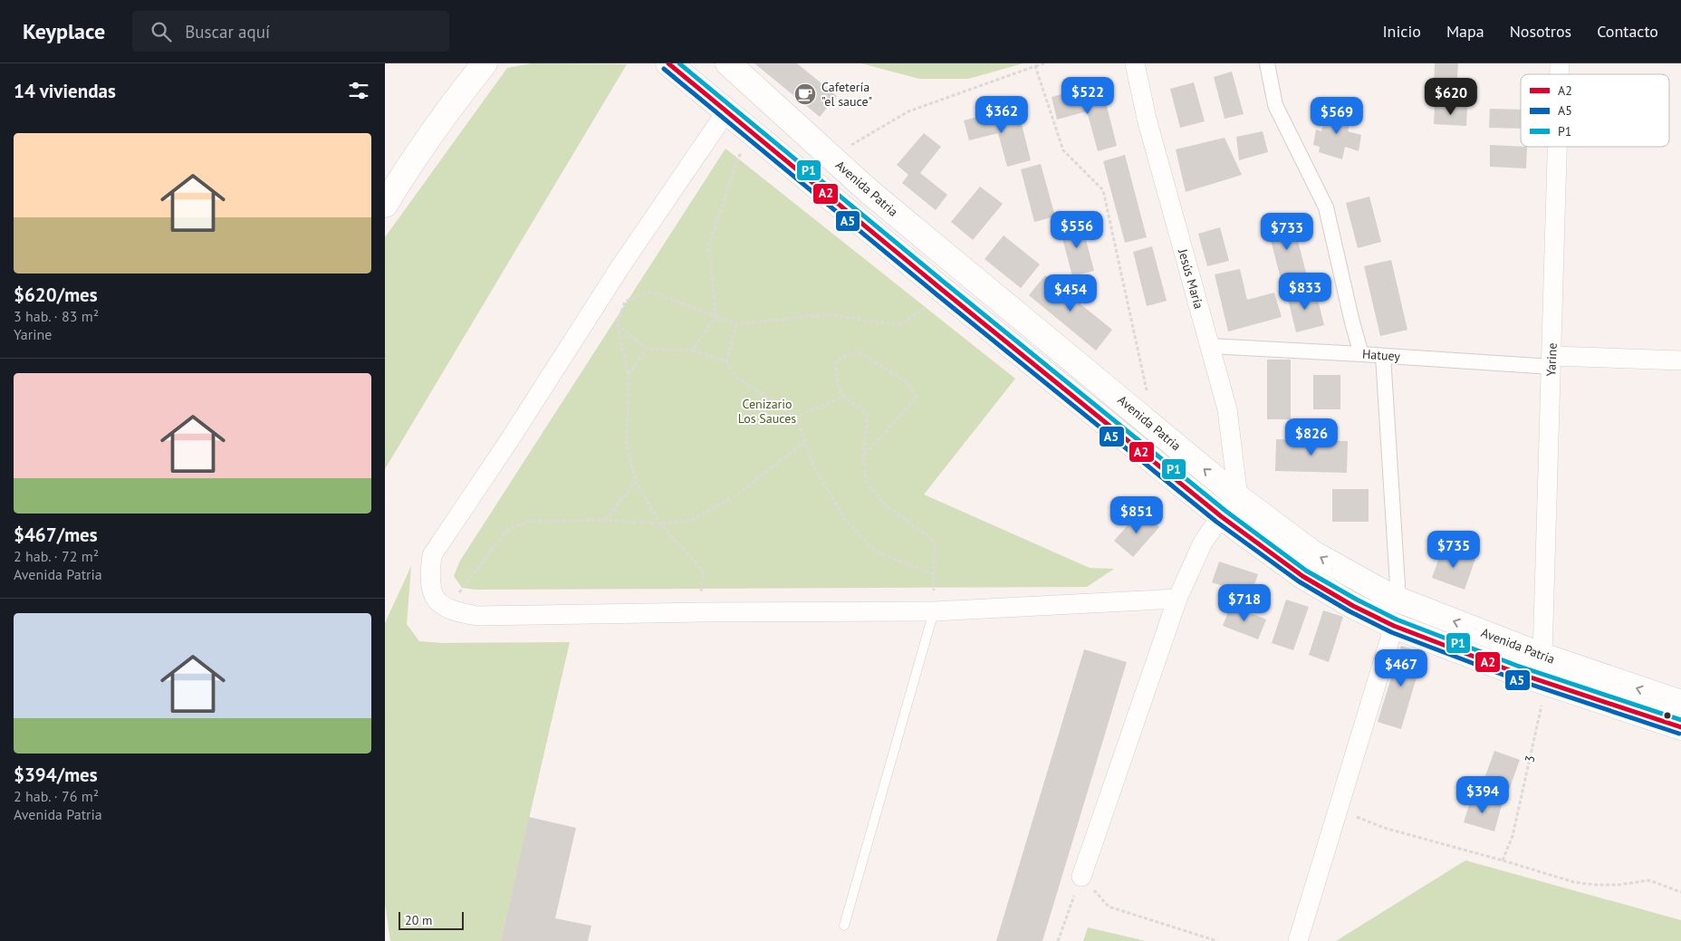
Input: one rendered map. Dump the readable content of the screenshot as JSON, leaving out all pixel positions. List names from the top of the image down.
{
  "streets": {
    "main road": ["Avenida Patria"],
    "street": ["Jesús María", "Hatuey", "Yarine"],
    "path": ["3"]
  },
  "crossings": [
    ["Avenida Patria", "Jesús María"],
    ["Avenida Patria", "Yarine"],
    ["Avenida Patria", "3"],
    ["Jesús María", "Hatuey"],
    ["Hatuey", "Yarine"]
  ],
  "parks": ["Cenizario Los Sauces"],
  "places": {
    "cafe": ["Cafetería \"el sauce\""]
  },
  "lines": ["transit line A2", "transit line P1", "transit line A5"],
  "legend": ["A2", "A5", "P1"],
  "scale_bar": "20 m",
  "page": {
    "header": "Keyplace",
    "search": "Buscar aquí",
    "nav": [
      "Inicio",
      "Mapa",
      "Nosotros",
      "Contacto"
    ],
    "heading": "14 viviendas",
    "price": [
      "$522",
      "$620",
      "$362",
      "$569",
      "$556",
      "$733",
      "$833",
      "$454",
      "$826",
      "$851",
      "$735",
      "$718",
      "$467",
      "$394"
    ],
    "list": [
      {
        "name": "$620/mes",
        "note": "3 hab. · 83 m² · Yarine"
      },
      {
        "name": "$467/mes",
        "note": "2 hab. · 72 m² · Avenida Patria"
      },
      {
        "name": "$394/mes",
        "note": "2 hab. · 76 m² · Avenida Patria"
      }
    ],
    "scale": "20 m"
  }
}
